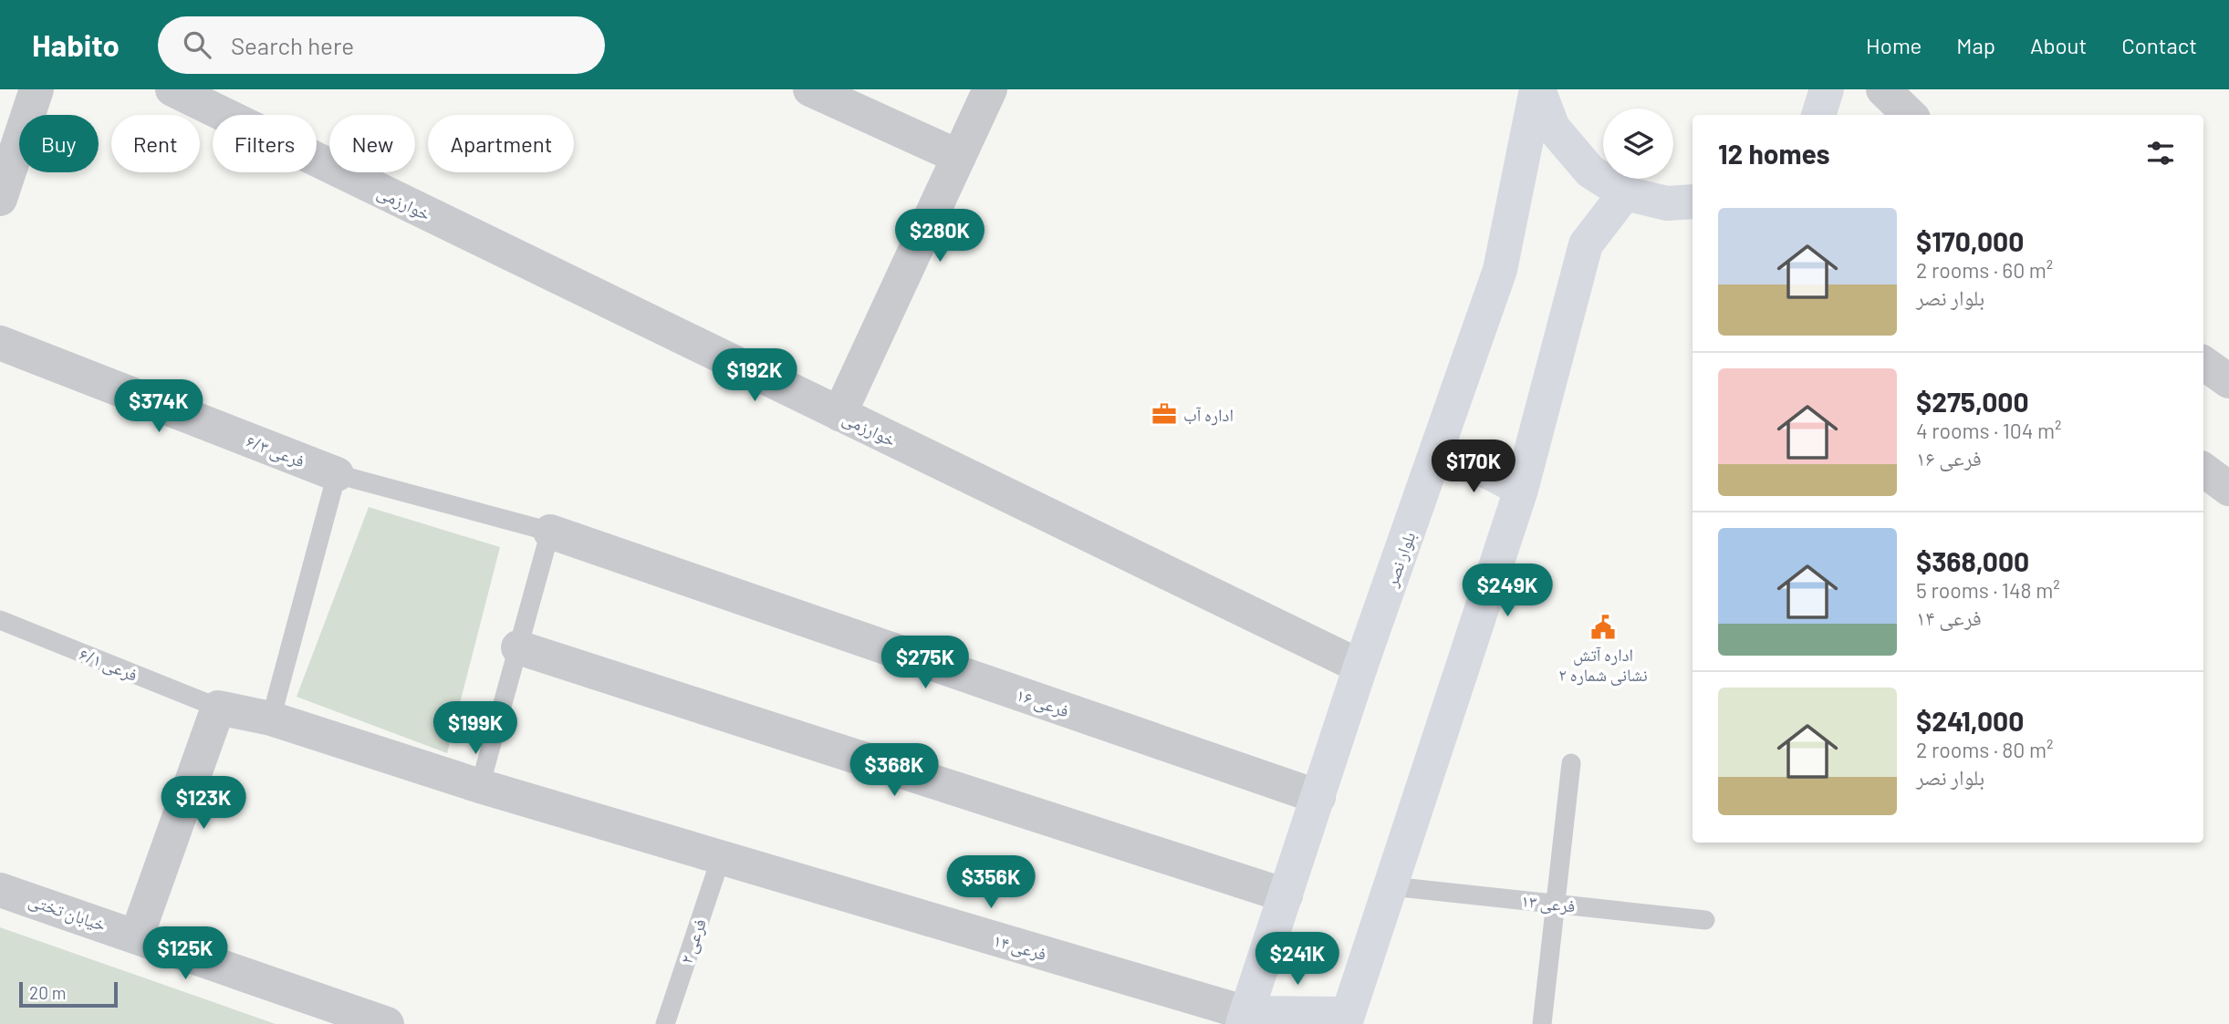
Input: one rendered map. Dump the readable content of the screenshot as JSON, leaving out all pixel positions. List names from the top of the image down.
{
  "streets": {
    "main road": ["بلوار نصر"],
    "street": [
      "خوارزمی",
      "فرعی ۶/۳",
      "فرعی ۱۶",
      "خیابان تختی",
      "فرعی ۱۴"
    ],
    "lane": ["فرعی ۶/۱", "فرعی ۱۳", "فرعی ۲"]
  },
  "crossings": [
    ["خوارزمی", "بلوار نصر"],
    ["بلوار نصر", "فرعی ۱۶"],
    ["بلوار نصر", "فرعی ۱۴"],
    ["فرعی ۶/۱", "فرعی ۱۴"],
    ["فرعی ۲", "فرعی ۱۴"]
  ],
  "places": {
    "office": ["اداره آب"],
    "public building": ["اداره آتش نشانی شماره ۲"]
  },
  "scale_bar": "20 m",
  "page": {
    "header": "Habito",
    "search": "Search here",
    "nav": [
      "Home",
      "Map",
      "About",
      "Contact"
    ],
    "chip": [
      "Buy",
      "Rent",
      "Filters",
      "New",
      "Apartment"
    ],
    "heading": "12 homes",
    "list": [
      {
        "name": "$170,000",
        "note": "2 rooms · 60 m² · بلوار نصر"
      },
      {
        "name": "$275,000",
        "note": "4 rooms · 104 m² · فرعی ۱۶"
      },
      {
        "name": "$368,000",
        "note": "5 rooms · 148 m² · فرعی ۱۴"
      },
      {
        "name": "$241,000",
        "note": "2 rooms · 80 m² · بلوار نصر"
      }
    ],
    "price": [
      "$280K",
      "$192K",
      "$374K",
      "$170K",
      "$249K",
      "$275K",
      "$199K",
      "$368K",
      "$123K",
      "$356K",
      "$125K",
      "$241K"
    ],
    "scale": "20 m"
  }
}
